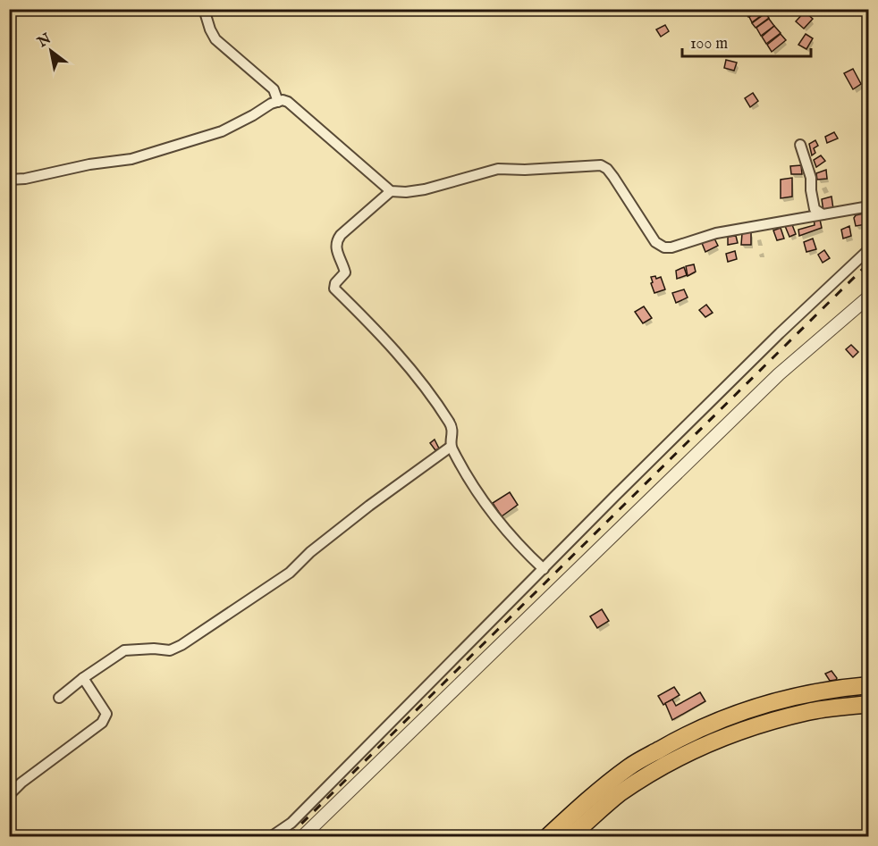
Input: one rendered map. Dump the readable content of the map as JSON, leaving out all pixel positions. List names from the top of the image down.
{
  "scale_bar": "100 m",
  "north": "top left"
}
